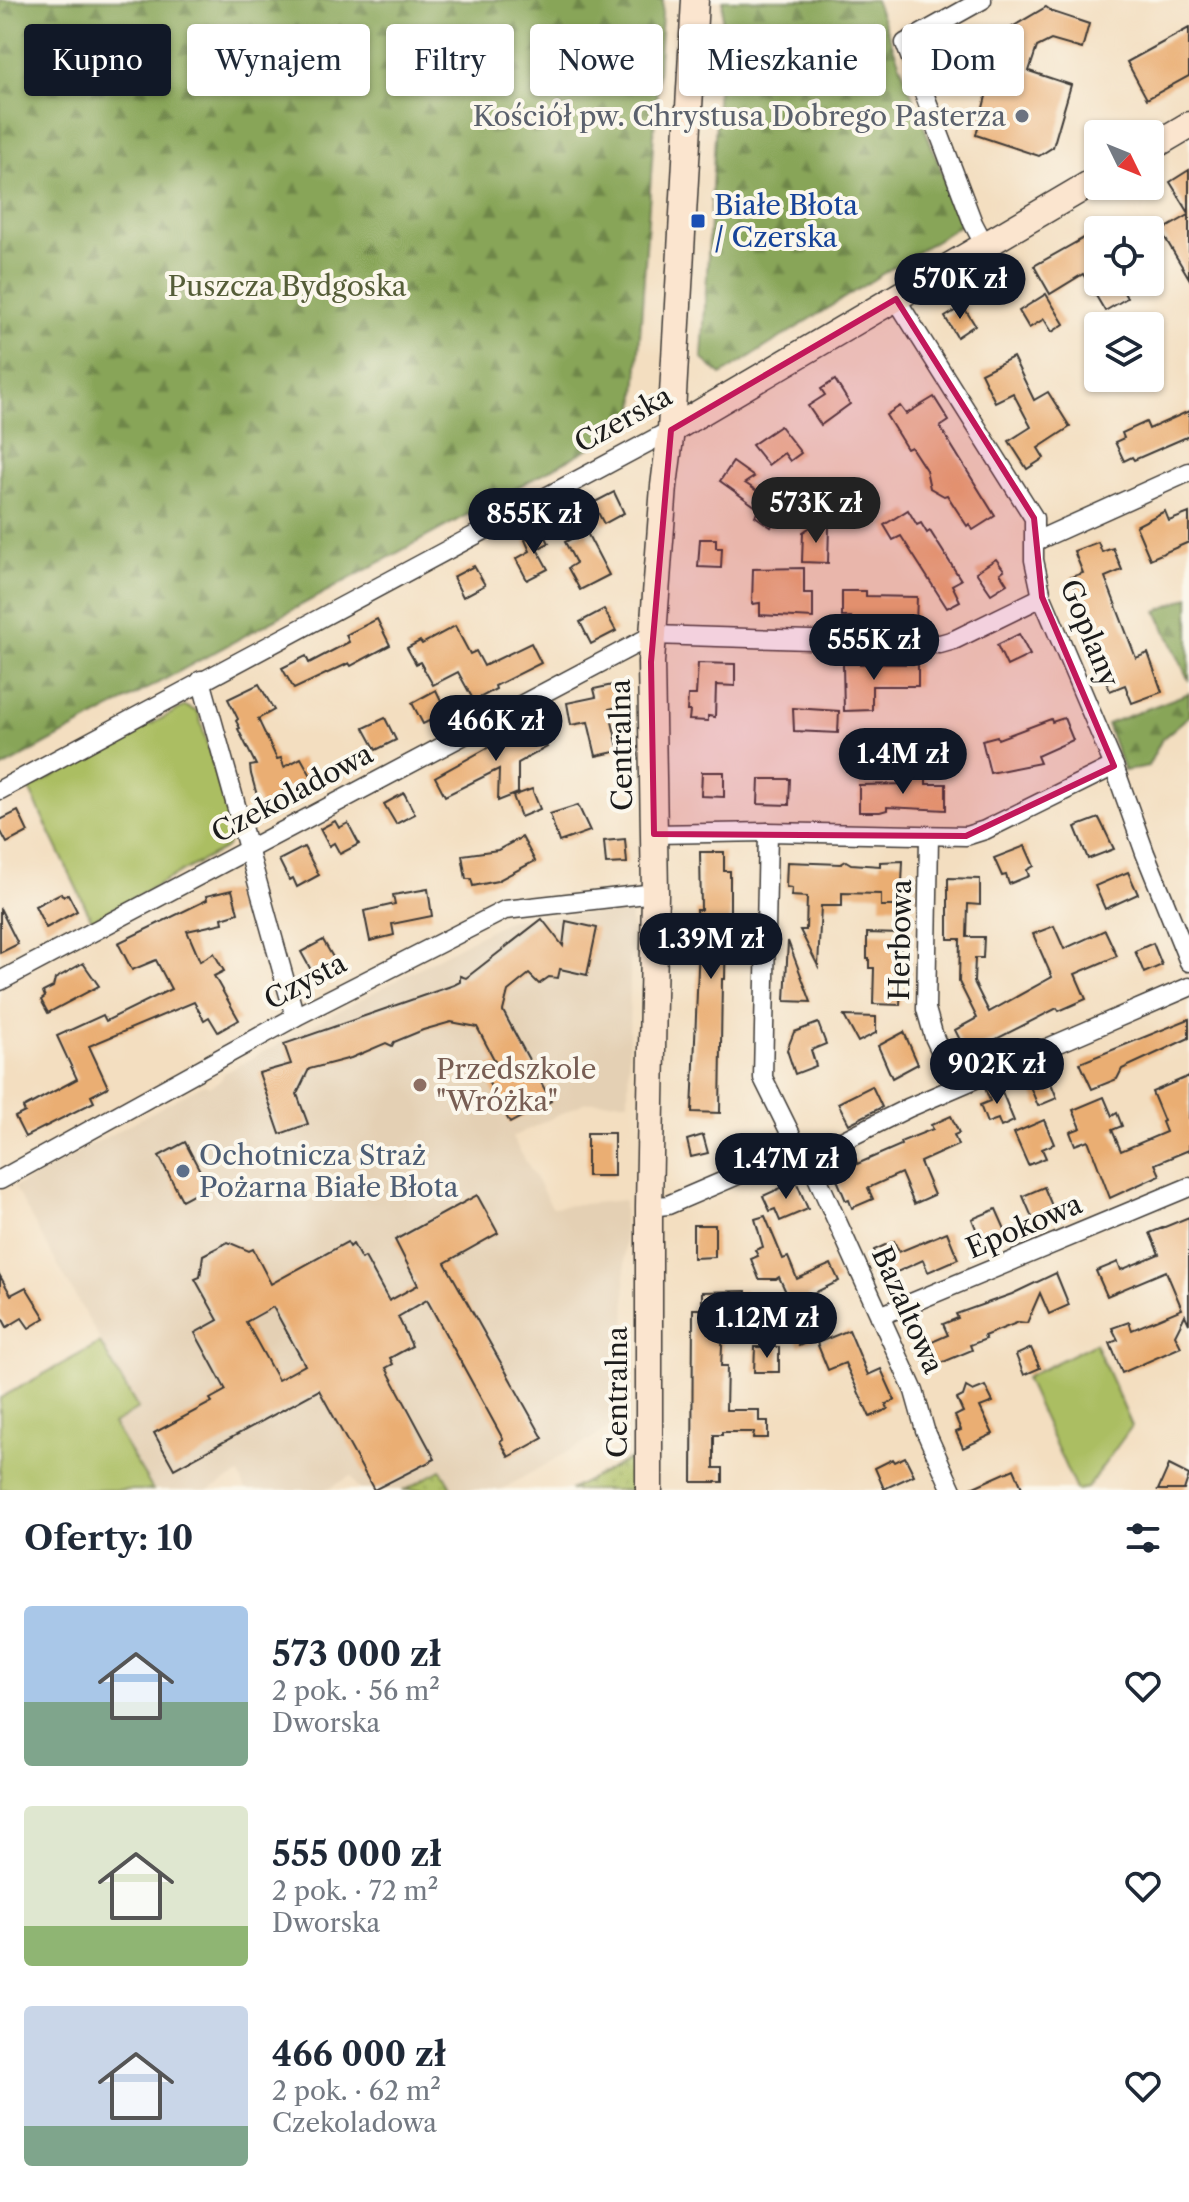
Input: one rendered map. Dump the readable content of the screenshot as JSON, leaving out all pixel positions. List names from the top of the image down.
{
  "streets": {
    "street": [
      "Czerska",
      "Goplany",
      "Centralna",
      "Czekoladowa",
      "Herbowa",
      "Czysta",
      "Epokowa",
      "Bazaltowa"
    ]
  },
  "crossings": [
    ["Czerska", "Goplany"],
    ["Czerska", "Centralna"],
    ["Centralna", "Czekoladowa"],
    ["Centralna", "Czysta"],
    ["Epokowa", "Bazaltowa"]
  ],
  "parks": ["Puszcza Bydgoska"],
  "places": {
    "other": ["Kościół pw. Chrystusa Dobrego Pasterza", "Przedszkole \"Wróżka\"", "Ochotnicza Straż Pożarna Białe Błota"],
    "transit": ["Białe Błota / Czerska"]
  },
  "north": "bottom right",
  "page": {
    "chip": [
      "Kupno",
      "Wynajem",
      "Filtry",
      "Nowe",
      "Mieszkanie",
      "Dom"
    ],
    "price": [
      "570K zł",
      "573K zł",
      "855K zł",
      "555K zł",
      "466K zł",
      "1.4M zł",
      "1.39M zł",
      "902K zł",
      "1.47M zł",
      "1.12M zł"
    ],
    "heading": "Oferty: 10",
    "list": [
      {
        "name": "573 000 zł",
        "note": "2 pok. · 56 m² · Dworska"
      },
      {
        "name": "555 000 zł",
        "note": "2 pok. · 72 m² · Dworska"
      },
      {
        "name": "466 000 zł",
        "note": "2 pok. · 62 m² · Czekoladowa"
      }
    ]
  }
}
